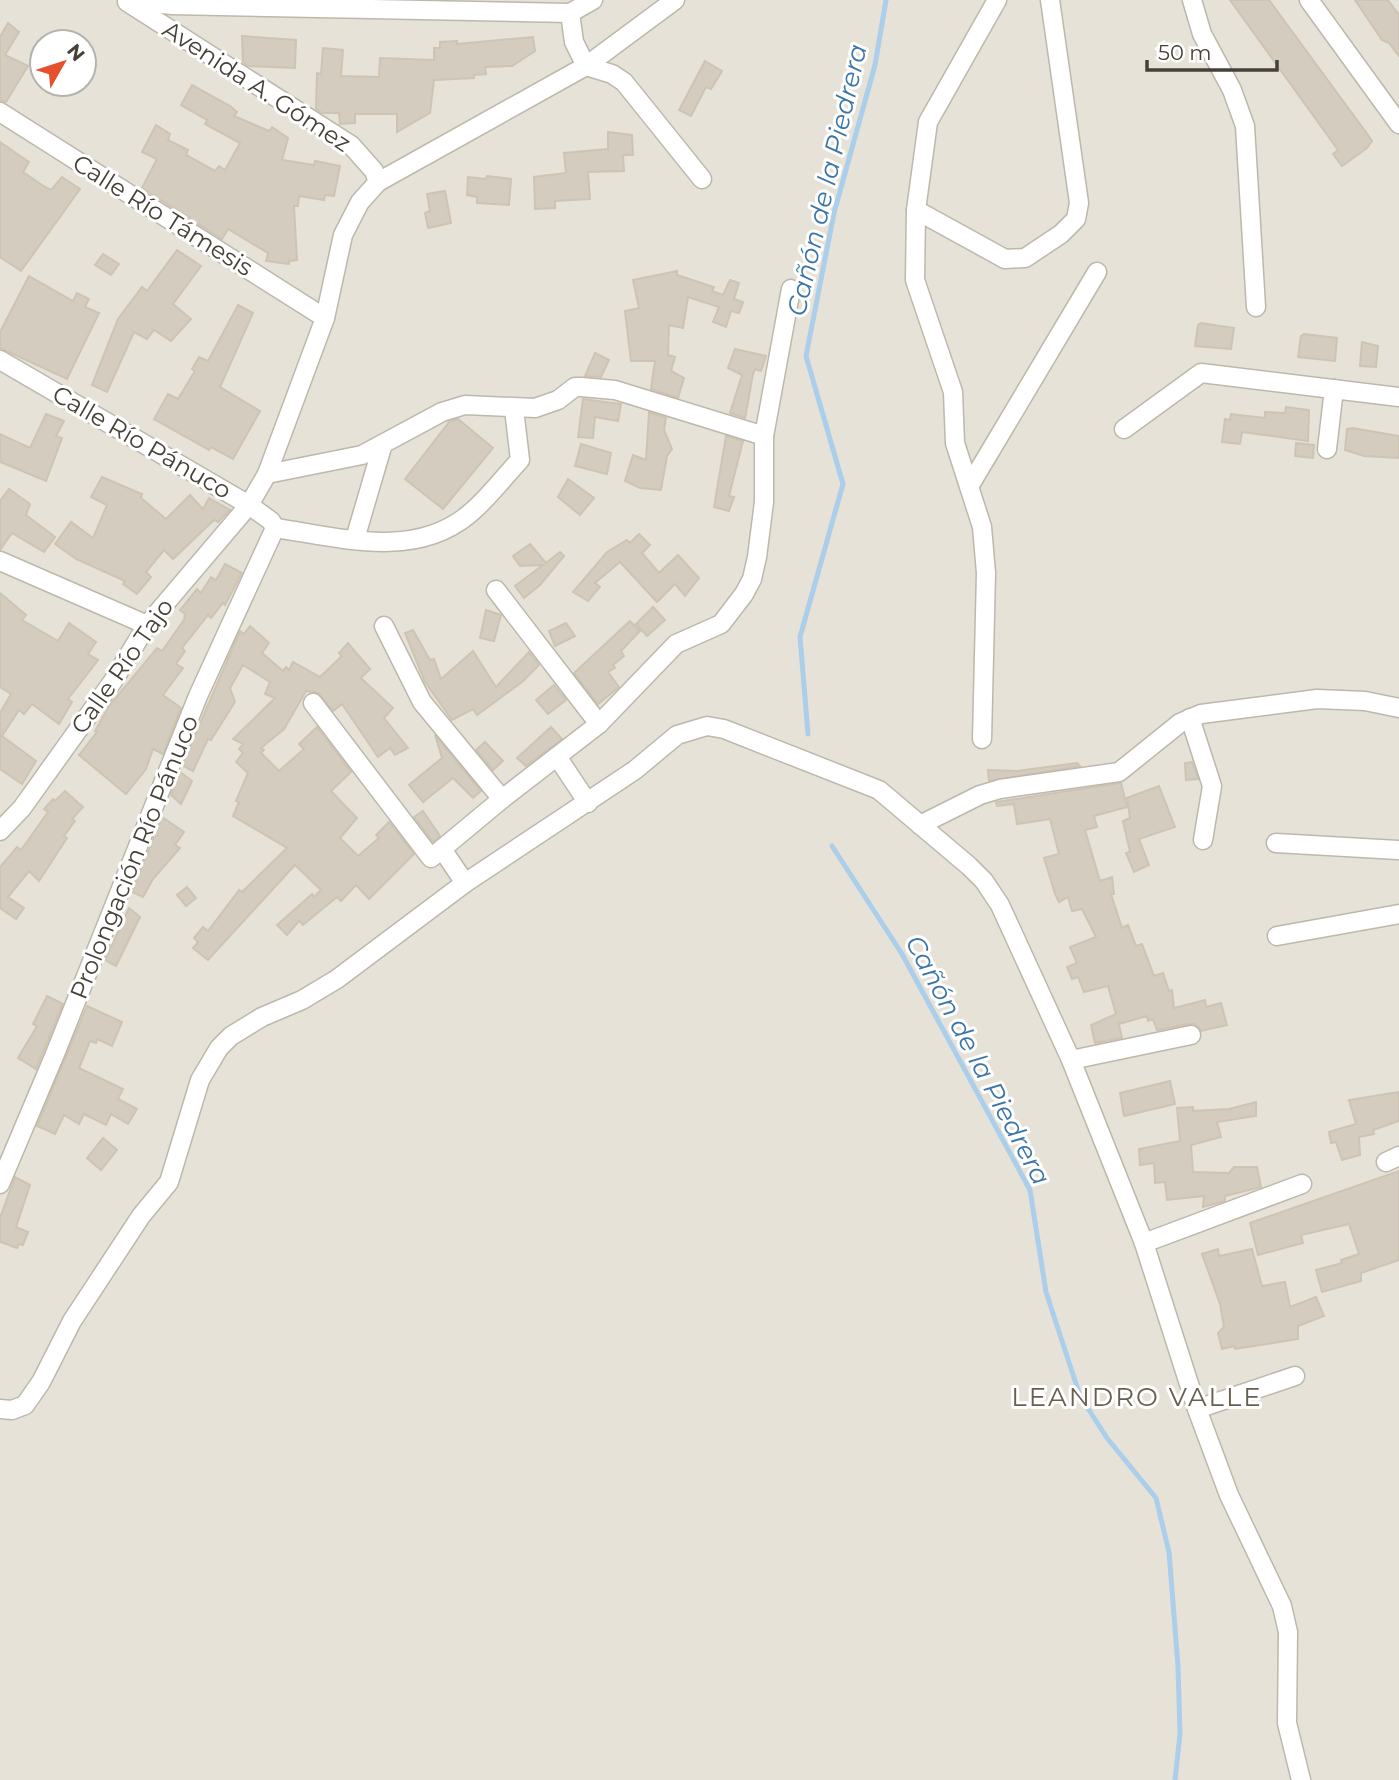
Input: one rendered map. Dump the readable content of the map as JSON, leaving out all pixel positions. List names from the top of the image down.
{
  "streets": {
    "street": [
      "Avenida A. Gómez",
      "Calle Río Támesis",
      "Calle Río Pánuco",
      "Calle Río Tajo",
      "Prolongación Río Pánuco"
    ]
  },
  "crossings": [
    ["Avenida A. Gómez", "Calle Río Tajo"],
    ["Calle Río Támesis", "Calle Río Tajo"],
    ["Calle Río Pánuco", "Calle Río Tajo"],
    ["Calle Río Pánuco", "Prolongación Río Pánuco"]
  ],
  "districts": ["LEANDRO VALLE"],
  "water": ["Cañón de la Piedrera"],
  "scale_bar": "50 m",
  "north": "top right"
}
